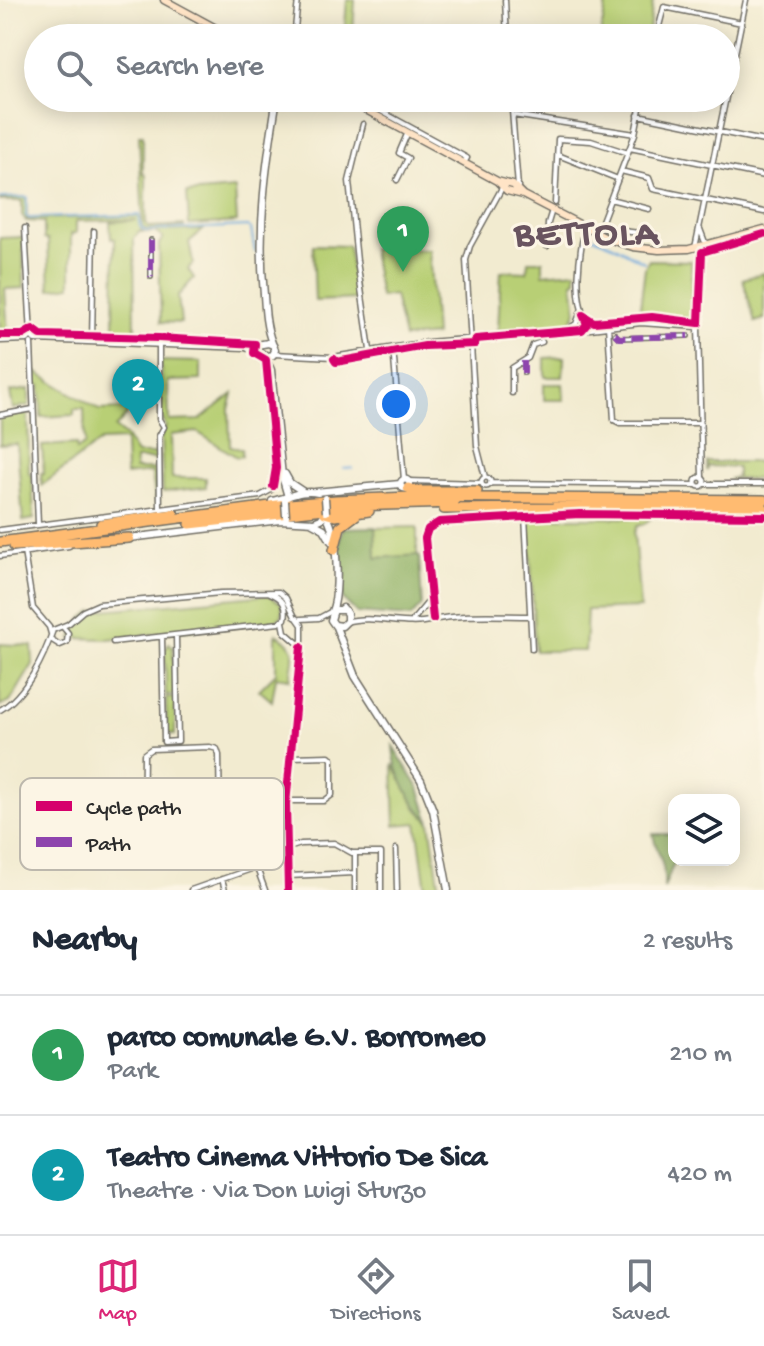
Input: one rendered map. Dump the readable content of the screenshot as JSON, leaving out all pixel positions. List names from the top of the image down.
{
  "districts": ["BETTOLA"],
  "legend": ["Cycle path", "Path"],
  "page": {
    "search": "Search here",
    "pins": ["1", "2"],
    "heading": ["Nearby", "2 results"],
    "list": [
      {
        "mark": "1",
        "name": "parco comunale G.V. Borromeo",
        "note": "Park",
        "value": "210 m"
      },
      {
        "mark": "2",
        "name": "Teatro Cinema Vittorio De Sica",
        "note": "Theatre · Via Don Luigi Sturzo",
        "value": "420 m"
      }
    ],
    "nav": ["Map", "Directions", "Saved"]
  }
}
